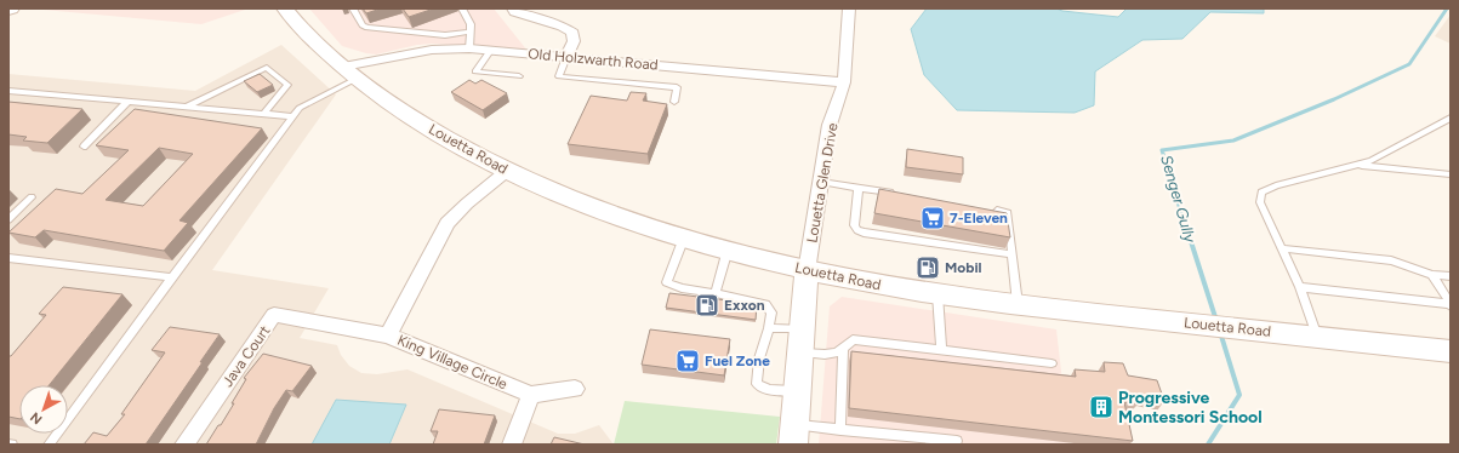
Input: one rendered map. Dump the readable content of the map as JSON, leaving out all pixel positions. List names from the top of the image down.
{
  "streets": {
    "main road": ["Louetta Road", "Louetta Glen Drive"],
    "street": ["Old Holzwarth Road", "Java Court", "King Village Circle"]
  },
  "crossings": [
    ["Old Holzwarth Road", "Louetta Road"],
    ["Old Holzwarth Road", "Louetta Glen Drive"],
    ["Louetta Road", "Louetta Glen Drive"],
    ["Louetta Road", "King Village Circle"],
    ["Java Court", "King Village Circle"]
  ],
  "water": ["Senger Gully"],
  "places": {
    "supermarket": ["7-Eleven", "Fuel Zone"],
    "fuel station": ["Mobil", "Exxon"],
    "building": ["Progressive Montessori School"]
  },
  "north": "bottom left"
}
